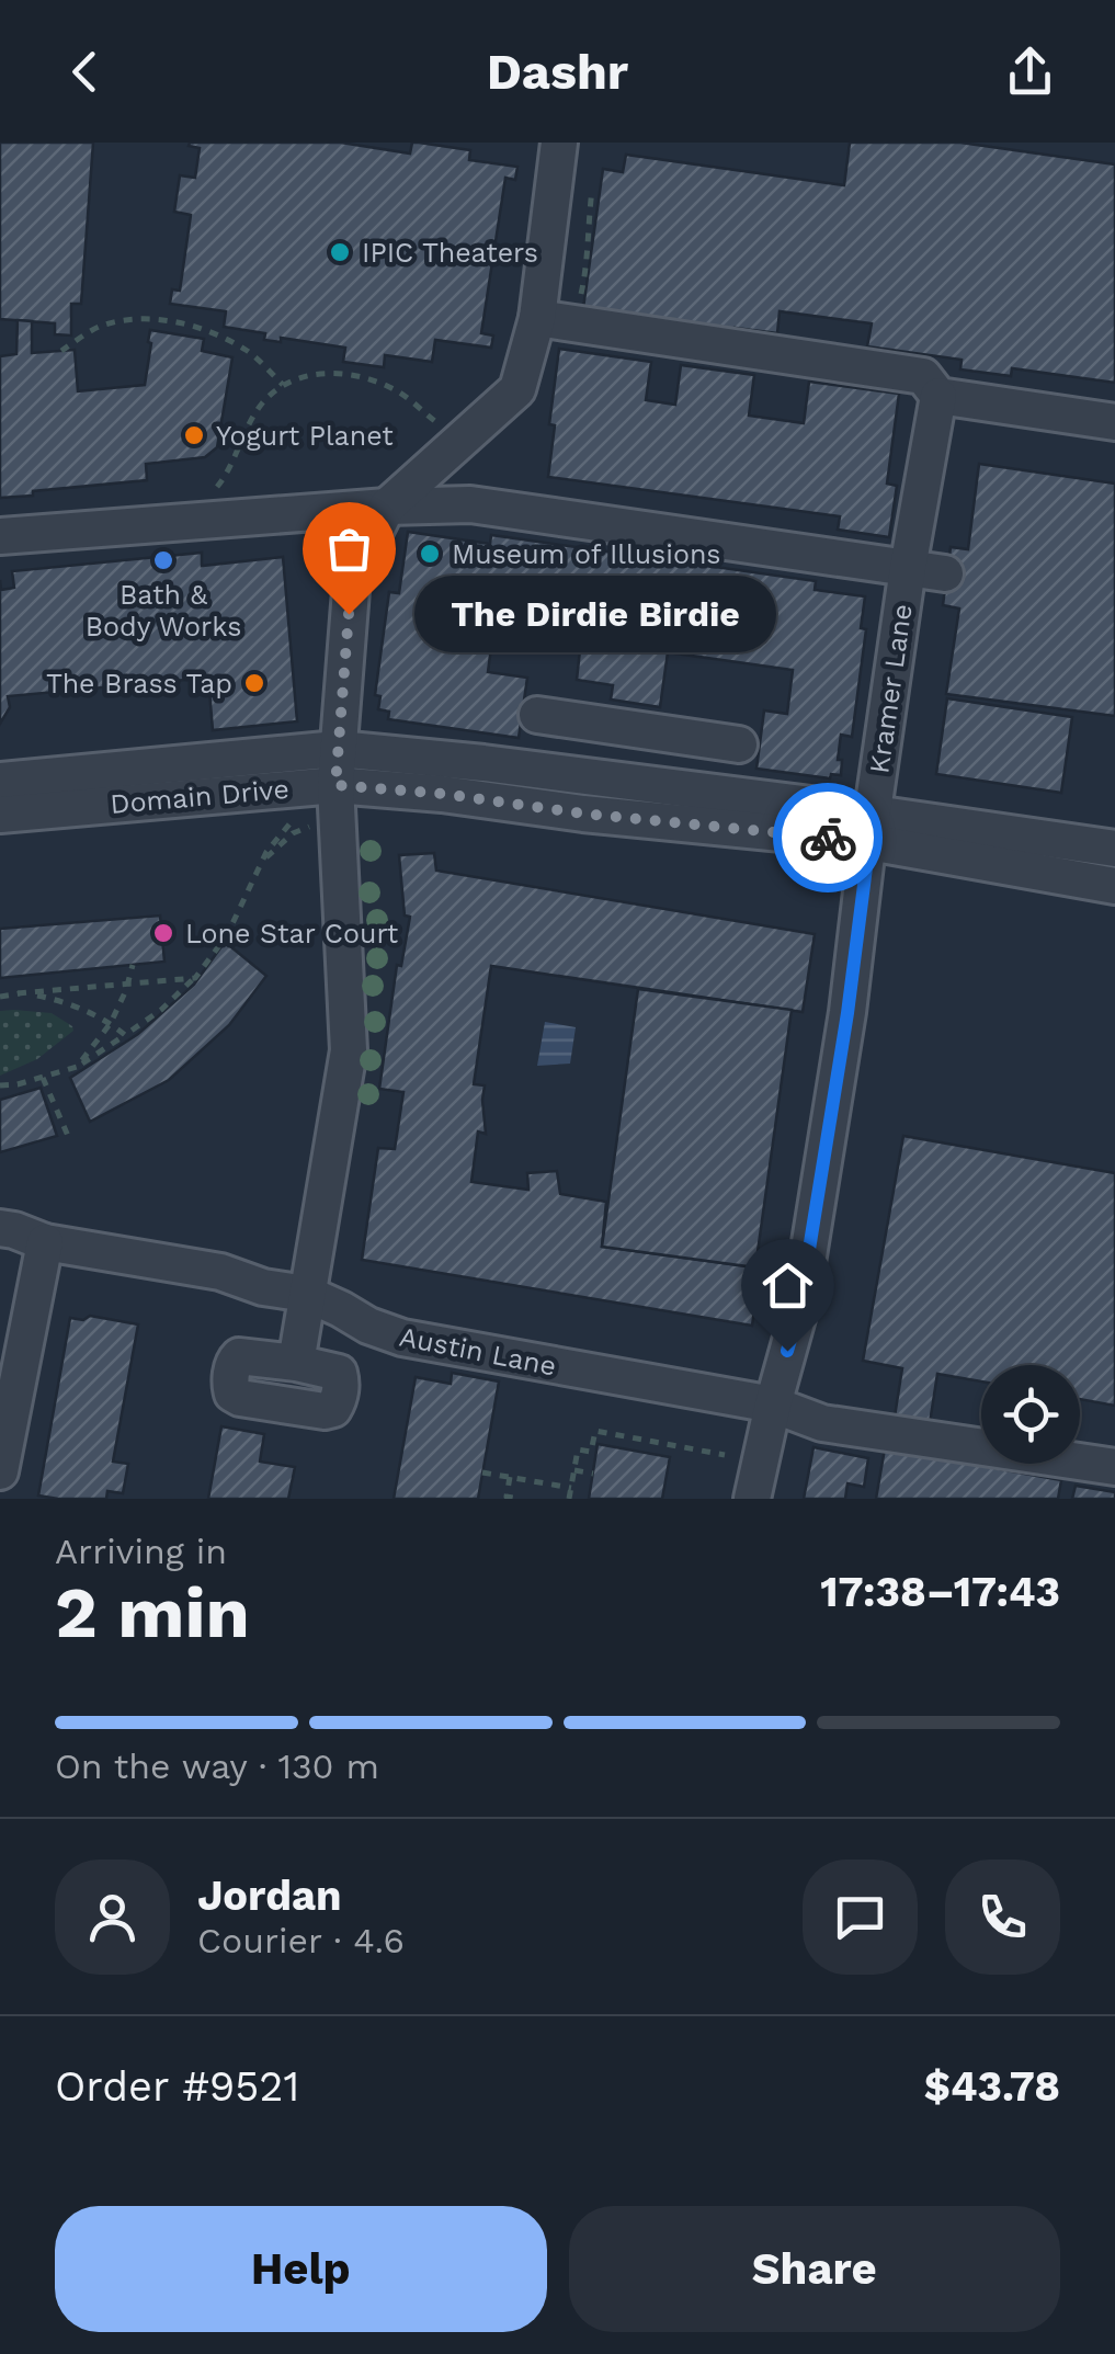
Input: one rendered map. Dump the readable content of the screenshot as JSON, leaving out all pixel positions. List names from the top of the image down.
{
  "streets": {
    "street": ["Kramer Lane", "Domain Drive", "Austin Lane"]
  },
  "crossings": [
    ["Kramer Lane", "Domain Drive"],
    ["Kramer Lane", "Austin Lane"]
  ],
  "places": [
    "IPIC Theaters",
    "Yogurt Planet",
    "Museum of Illusions",
    "Bath & Body Works",
    "The Dirdie Birdie",
    "The Brass Tap",
    "Lone Star Court"
  ],
  "page": {
    "header": "Dashr",
    "bubble": "The Dirdie Birdie",
    "heading": ["2 min", "Arriving in", "17:38–17:43"],
    "panel": [
      "Jordan",
      "Courier · 4.6",
      "Order #9521",
      "$43.78"
    ],
    "bar": "On the way · 130 m",
    "buttons": ["Help", "Share"]
  }
}
